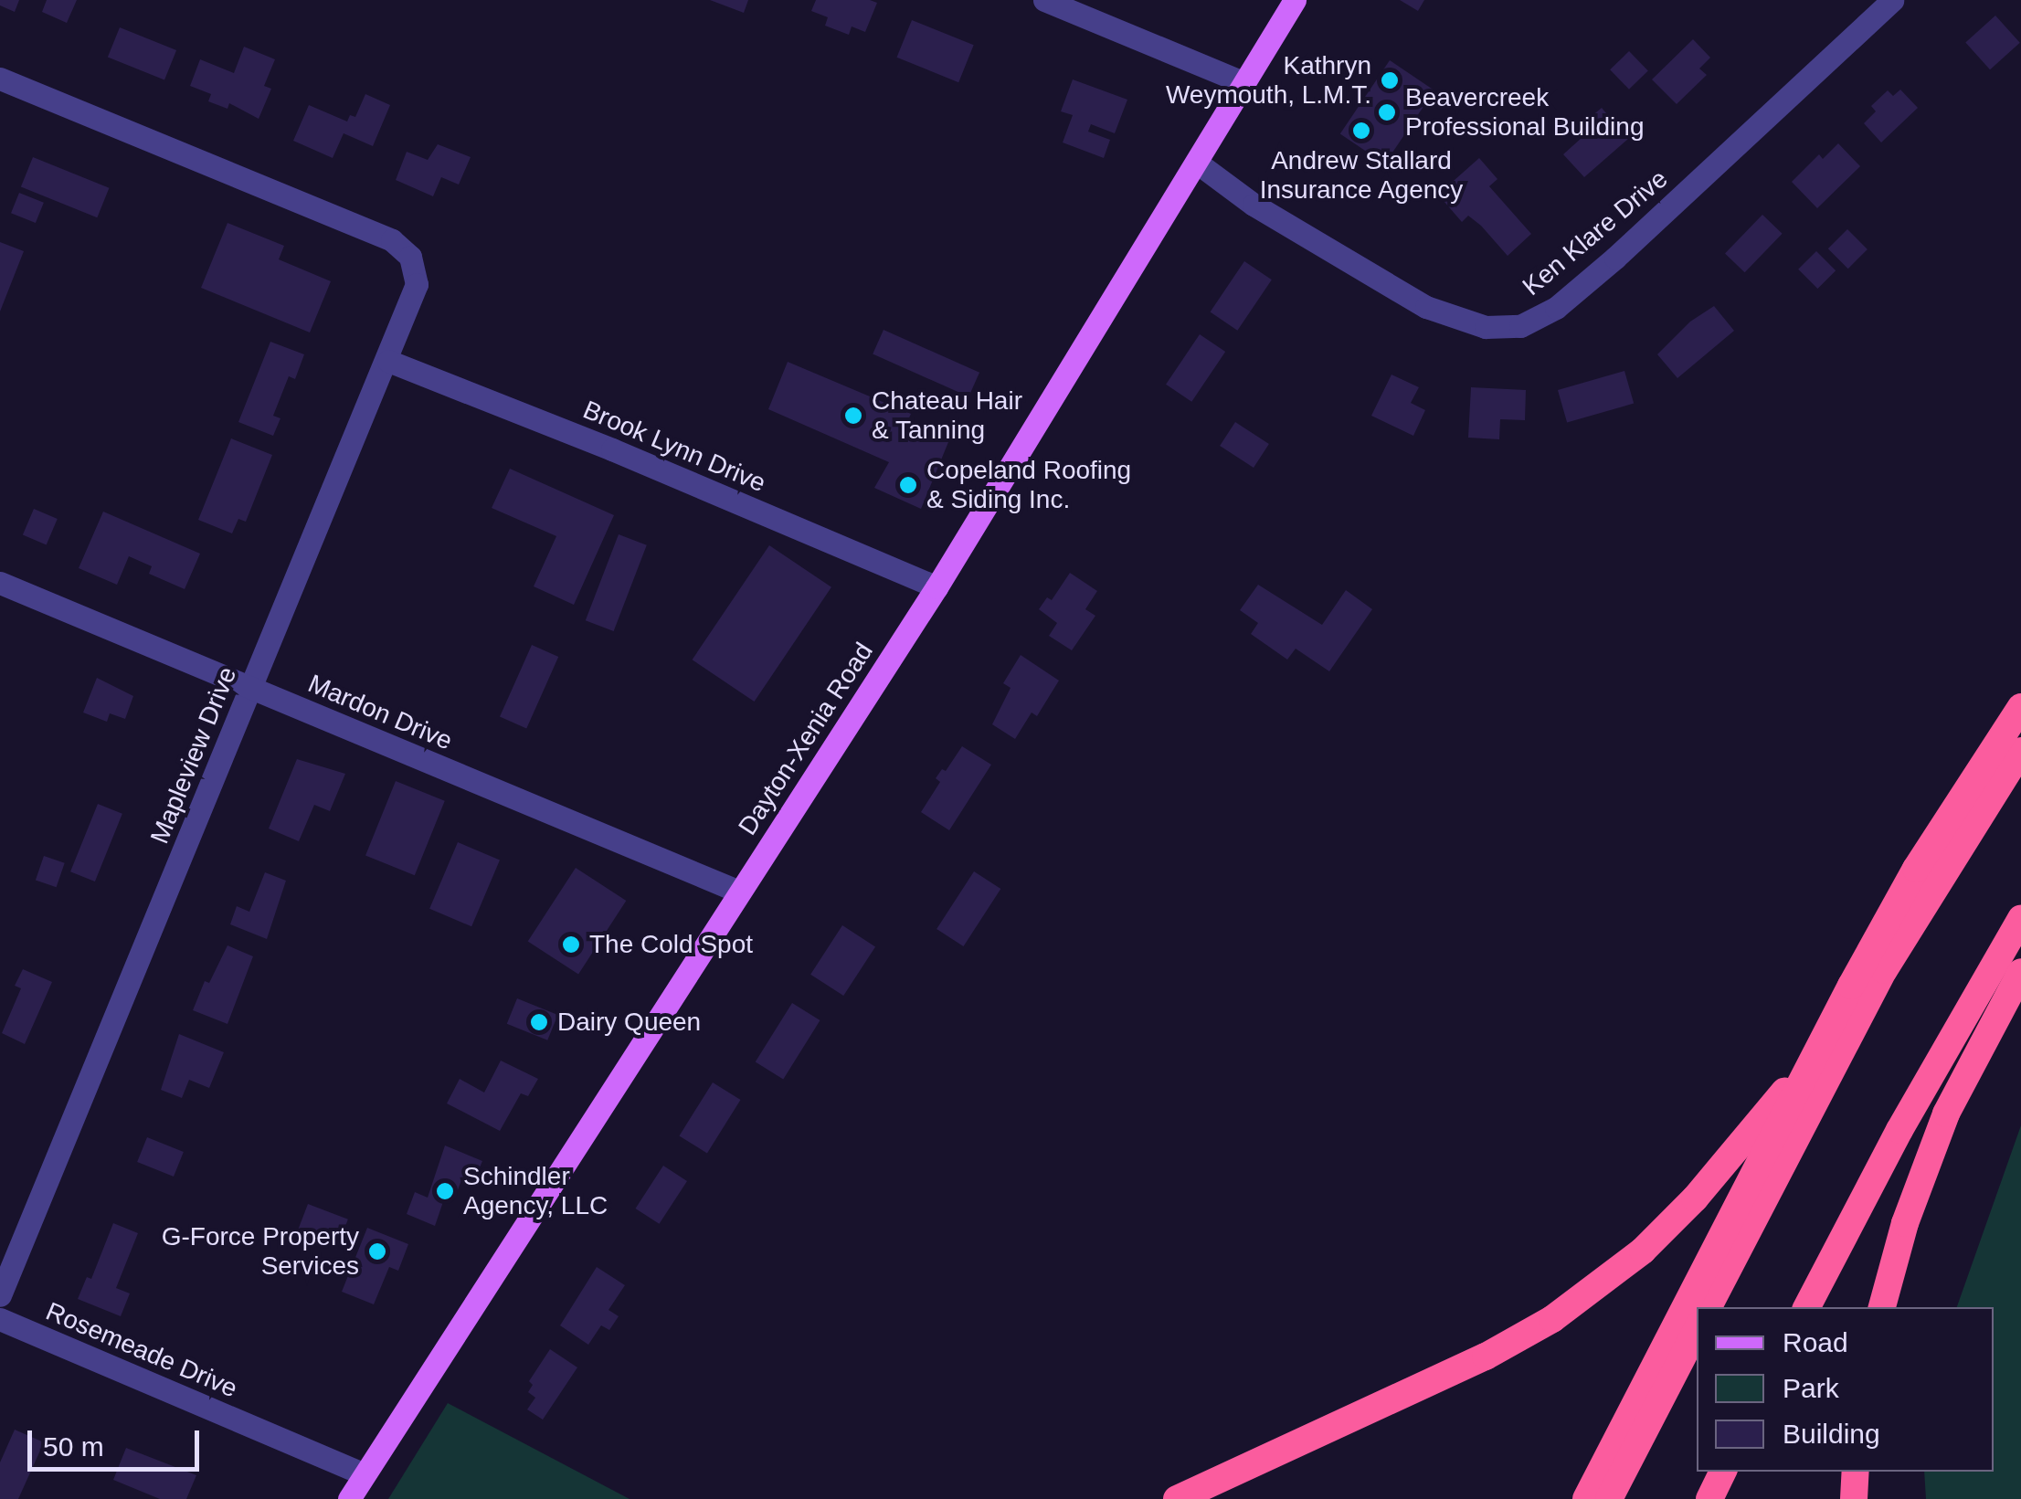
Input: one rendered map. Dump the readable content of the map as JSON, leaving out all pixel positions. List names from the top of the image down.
{
  "streets": {
    "main road": ["Dayton-Xenia Road"],
    "street": [
      "Ken Klare Drive",
      "Brook Lynn Drive",
      "Mardon Drive",
      "Mapleview Drive",
      "Rosemeade Drive"
    ]
  },
  "crossings": [
    ["Ken Klare Drive", "Dayton-Xenia Road"],
    ["Brook Lynn Drive", "Dayton-Xenia Road"],
    ["Brook Lynn Drive", "Mapleview Drive"],
    ["Mardon Drive", "Dayton-Xenia Road"],
    ["Mardon Drive", "Mapleview Drive"],
    ["Dayton-Xenia Road", "Rosemeade Drive"]
  ],
  "places": [
    "Kathryn Weymouth, L.M.T.",
    "Beavercreek Professional Building",
    "Andrew Stallard Insurance Agency",
    "Chateau Hair & Tanning",
    "Copeland Roofing & Siding Inc.",
    "The Cold Spot",
    "Dairy Queen",
    "Schindler Agency, LLC",
    "G-Force Property Services"
  ],
  "legend": ["Road", "Park", "Building"],
  "scale_bar": "50 m"
}
